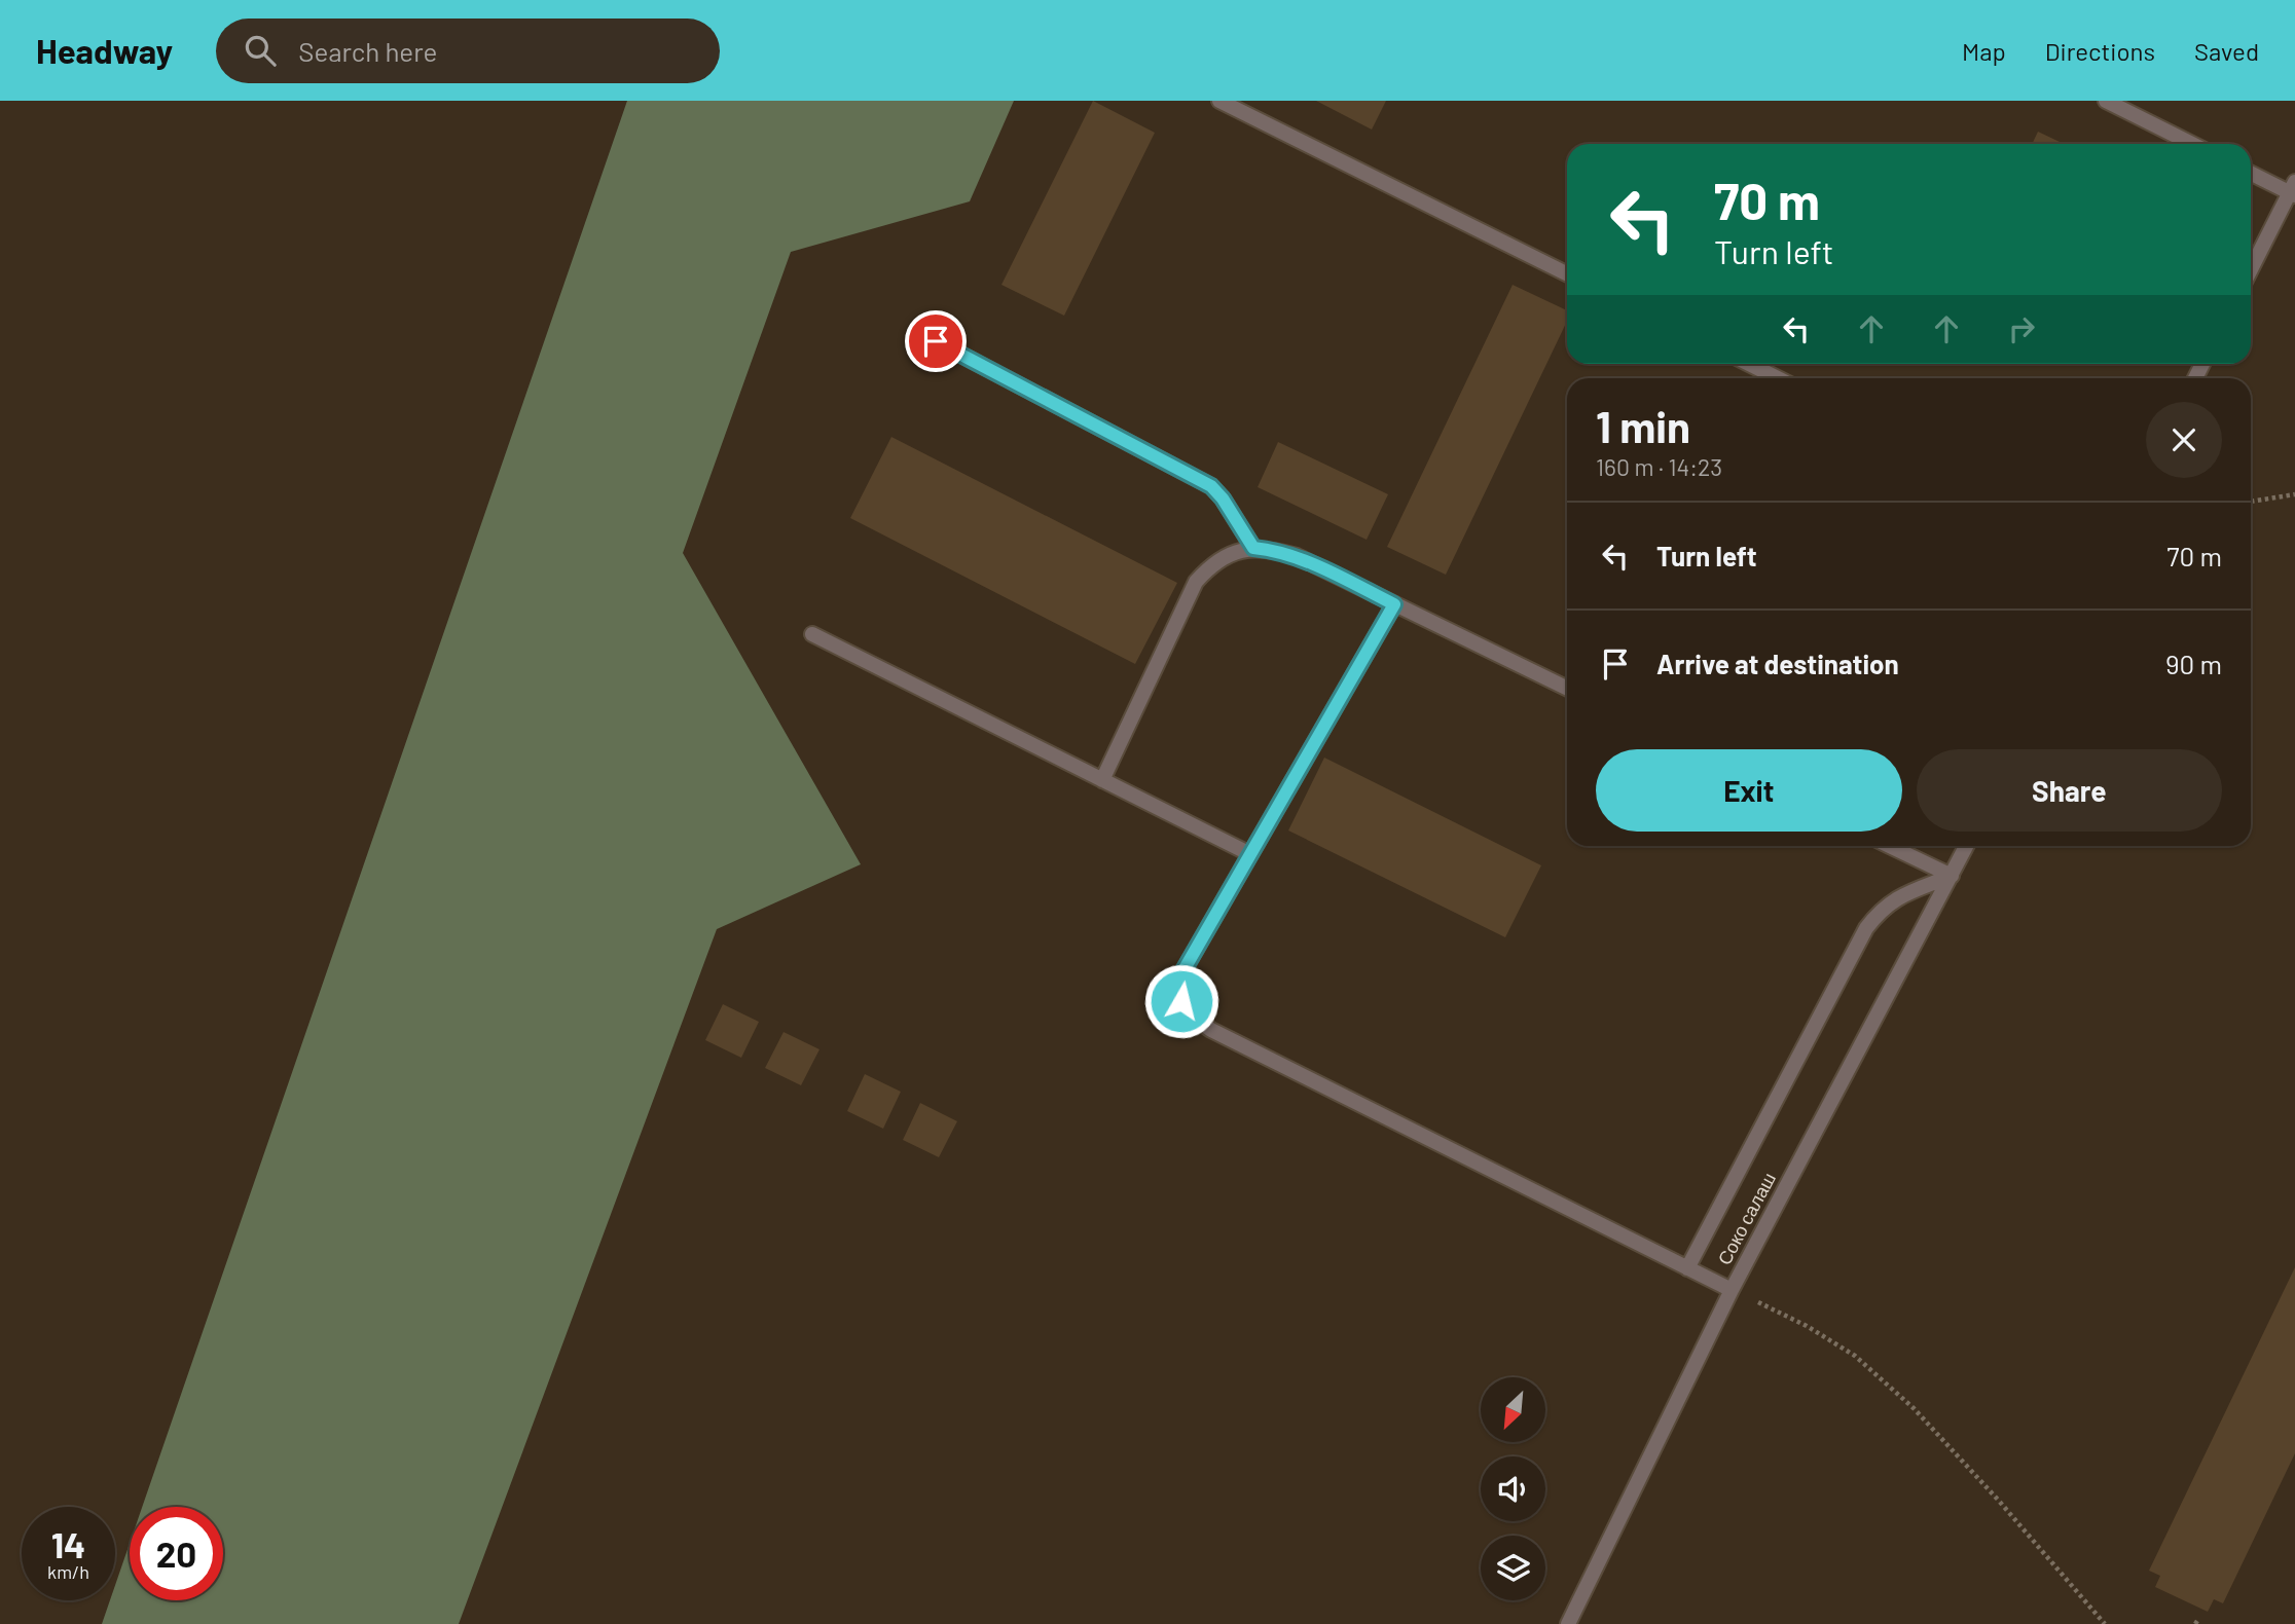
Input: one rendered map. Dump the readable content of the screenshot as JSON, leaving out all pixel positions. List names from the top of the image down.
{
  "streets": {
    "lane": ["Соко салаш"]
  },
  "north": "bottom left",
  "page": {
    "header": "Headway",
    "search": "Search here",
    "nav": ["Map", "Directions", "Saved"],
    "turn": ["70 m", "Turn left"],
    "heading": ["1 min", "160 m · 14:23"],
    "list": [
      {
        "name": "Turn left",
        "value": "70 m"
      },
      {
        "name": "Arrive at destination",
        "value": "90 m"
      }
    ],
    "buttons": ["Exit", "Share"],
    "speed": "14 km/h",
    "limit": "20"
  }
}
